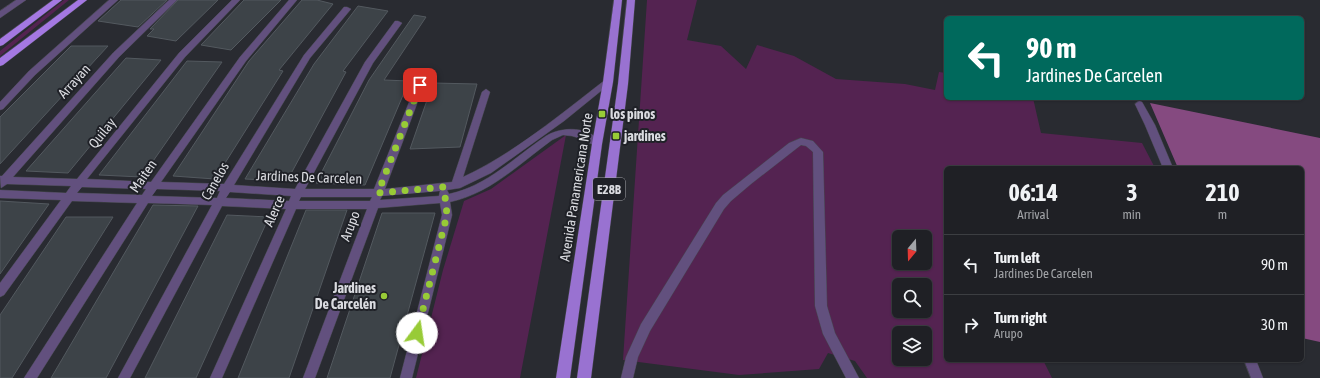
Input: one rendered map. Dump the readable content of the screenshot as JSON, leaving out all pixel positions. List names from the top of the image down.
{
  "streets": {
    "main road": ["Avenida Panamericana Norte", "E28B"],
    "street": [
      "Arrayan",
      "Quilay",
      "Maiten",
      "Jardines De Carcelen",
      "Canelos",
      "Alerce",
      "Arupo"
    ]
  },
  "crossings": [
    ["Arrayan", "Jardines De Carcelen"],
    ["Quilay", "Jardines De Carcelen"],
    ["Maiten", "Jardines De Carcelen"],
    ["Jardines De Carcelen", "Canelos"],
    ["Jardines De Carcelen", "Avenida Panamericana Norte"],
    ["Jardines De Carcelen", "Alerce"],
    ["Jardines De Carcelen", "Arupo"]
  ],
  "places": {
    "transit": ["los pinos", "jardines"],
    "other": ["Jardines De Carcelén"]
  },
  "north": "bottom",
  "page": {
    "turn": ["90 m", "Jardines De Carcelen"],
    "eta": [
      "06:14",
      "Arrival",
      "3",
      "min",
      "210",
      "m"
    ],
    "list": [
      {
        "name": "Turn left",
        "note": "Jardines De Carcelen",
        "value": "90 m"
      },
      {
        "name": "Turn right",
        "note": "Arupo",
        "value": "30 m"
      }
    ]
  }
}
